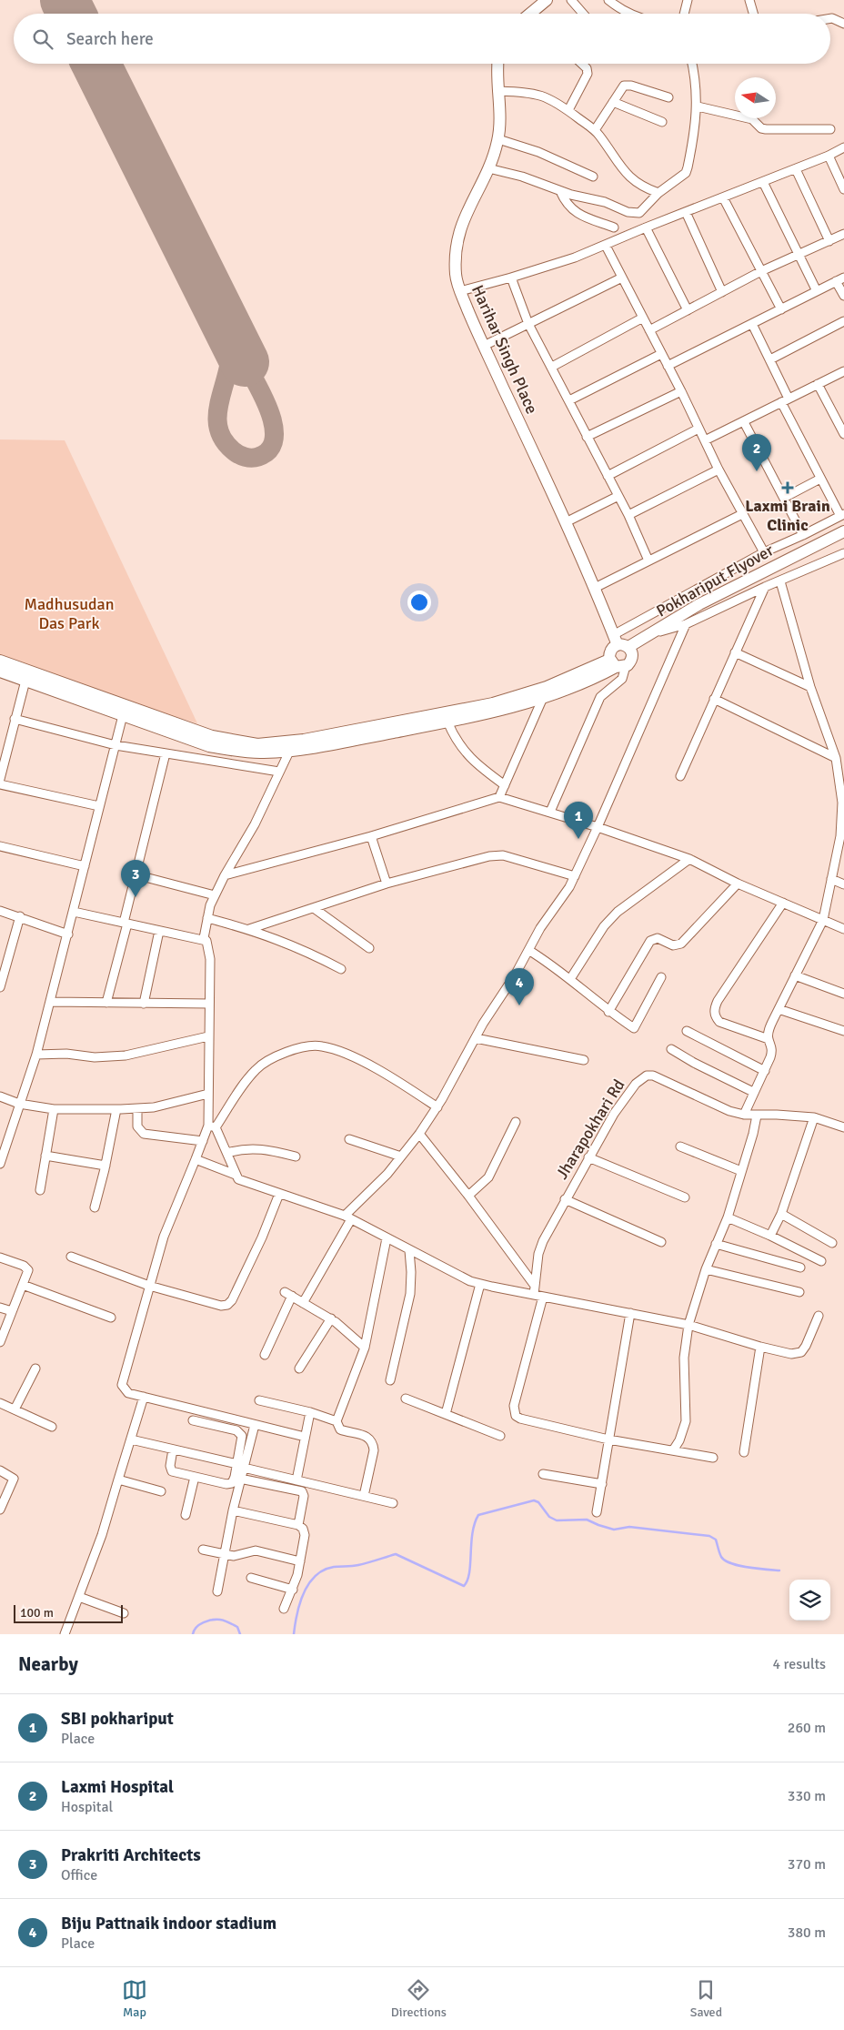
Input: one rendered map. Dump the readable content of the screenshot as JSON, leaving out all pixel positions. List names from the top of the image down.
{
  "streets": {
    "main road": ["Harihar Singh Place", "Pokhariput Flyover"],
    "street": ["Jharapokhari Rd"]
  },
  "crossings": [
    ["Harihar Singh Place", "Pokhariput Flyover"]
  ],
  "parks": ["Madhusudan Das Park"],
  "places": {
    "health": ["Laxmi Brain Clinic"]
  },
  "scale_bar": "100 m",
  "north": "left",
  "page": {
    "search": "Search here",
    "pins": [
      "2",
      "1",
      "3",
      "4"
    ],
    "scale": "100 m",
    "heading": ["Nearby", "4 results"],
    "list": [
      {
        "mark": "1",
        "name": "SBI pokhariput",
        "note": "Place",
        "value": "260 m"
      },
      {
        "mark": "2",
        "name": "Laxmi Hospital",
        "note": "Hospital",
        "value": "330 m"
      },
      {
        "mark": "3",
        "name": "Prakriti Architects",
        "note": "Office",
        "value": "370 m"
      },
      {
        "mark": "4",
        "name": "Biju Pattnaik indoor stadium",
        "note": "Place",
        "value": "380 m"
      }
    ],
    "nav": ["Map", "Directions", "Saved"]
  }
}
